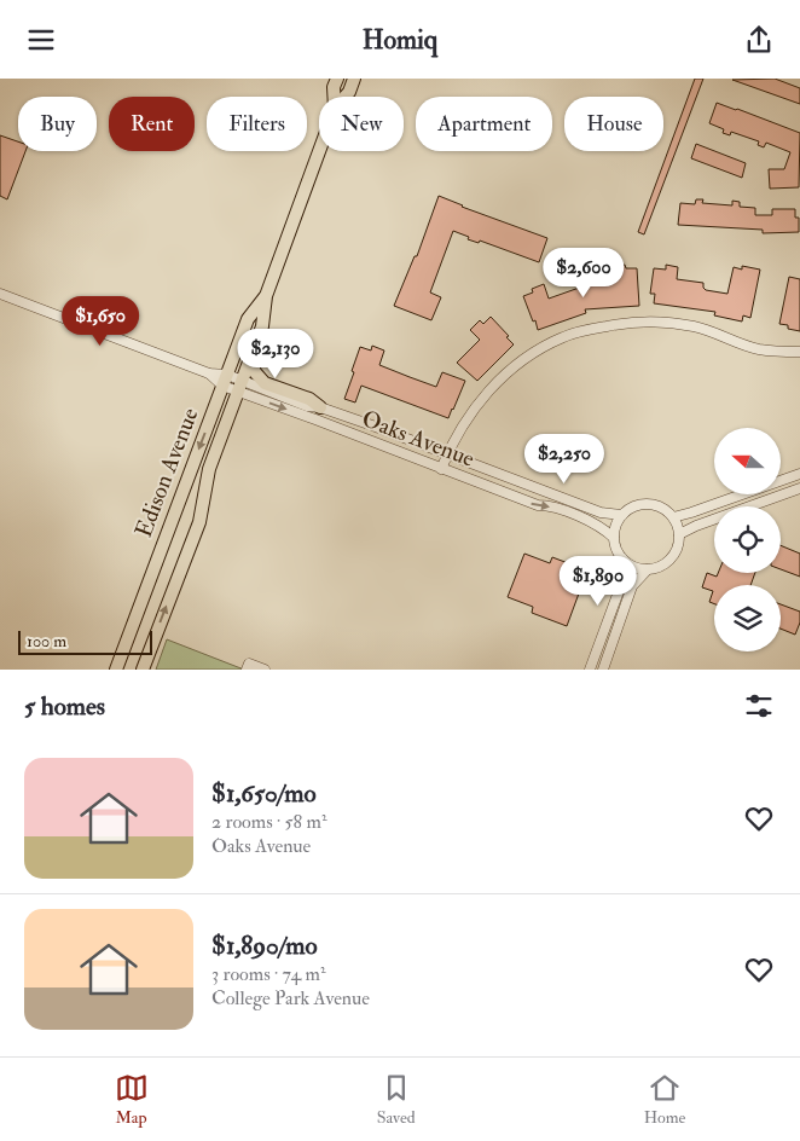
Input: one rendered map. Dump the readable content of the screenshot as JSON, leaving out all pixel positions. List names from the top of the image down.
{
  "streets": {
    "main road": ["Edison Avenue"],
    "street": ["Oaks Avenue"]
  },
  "crossings": [
    ["Oaks Avenue", "Edison Avenue"]
  ],
  "scale_bar": "100 m",
  "north": "left",
  "page": {
    "header": "Homiq",
    "chip": [
      "Buy",
      "Rent",
      "Filters",
      "New",
      "Apartment",
      "House"
    ],
    "price": [
      "$2,600",
      "$1,650",
      "$2,130",
      "$2,250",
      "$1,890"
    ],
    "scale": "100 m",
    "heading": "5 homes",
    "list": [
      {
        "name": "$1,650/mo",
        "note": "2 rooms · 58 m² · Oaks Avenue"
      },
      {
        "name": "$1,890/mo",
        "note": "3 rooms · 74 m² · College Park Avenue"
      }
    ],
    "tabs": ["Map", "Saved", "Home"]
  }
}
